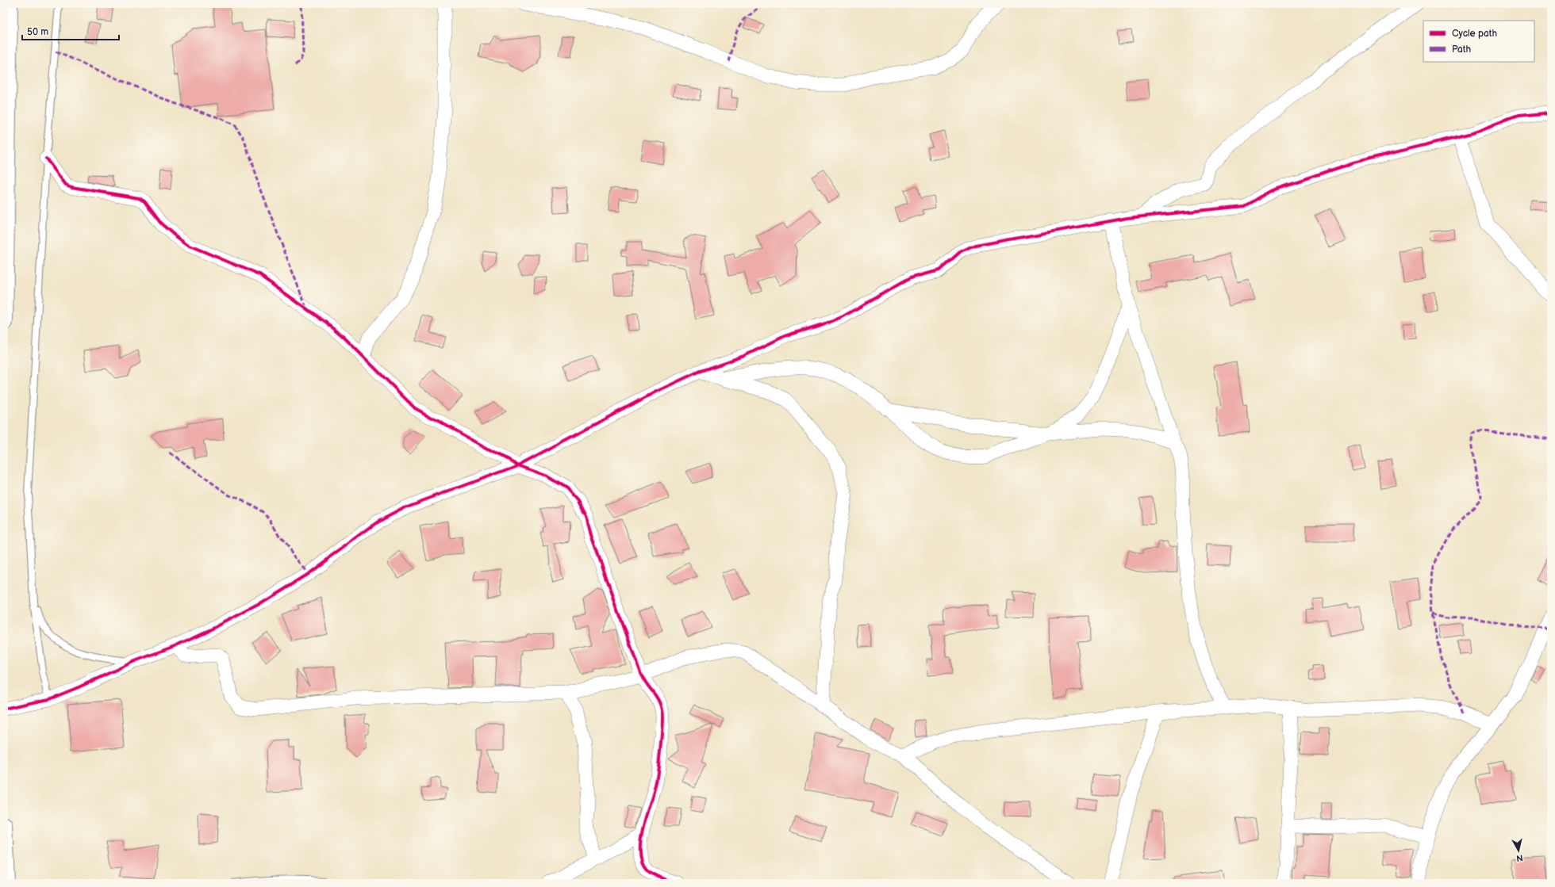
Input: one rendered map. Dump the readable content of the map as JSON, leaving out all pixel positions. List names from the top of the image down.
{
  "legend": ["Cycle path", "Path"],
  "scale_bar": "50 m",
  "north": "bottom"
}
